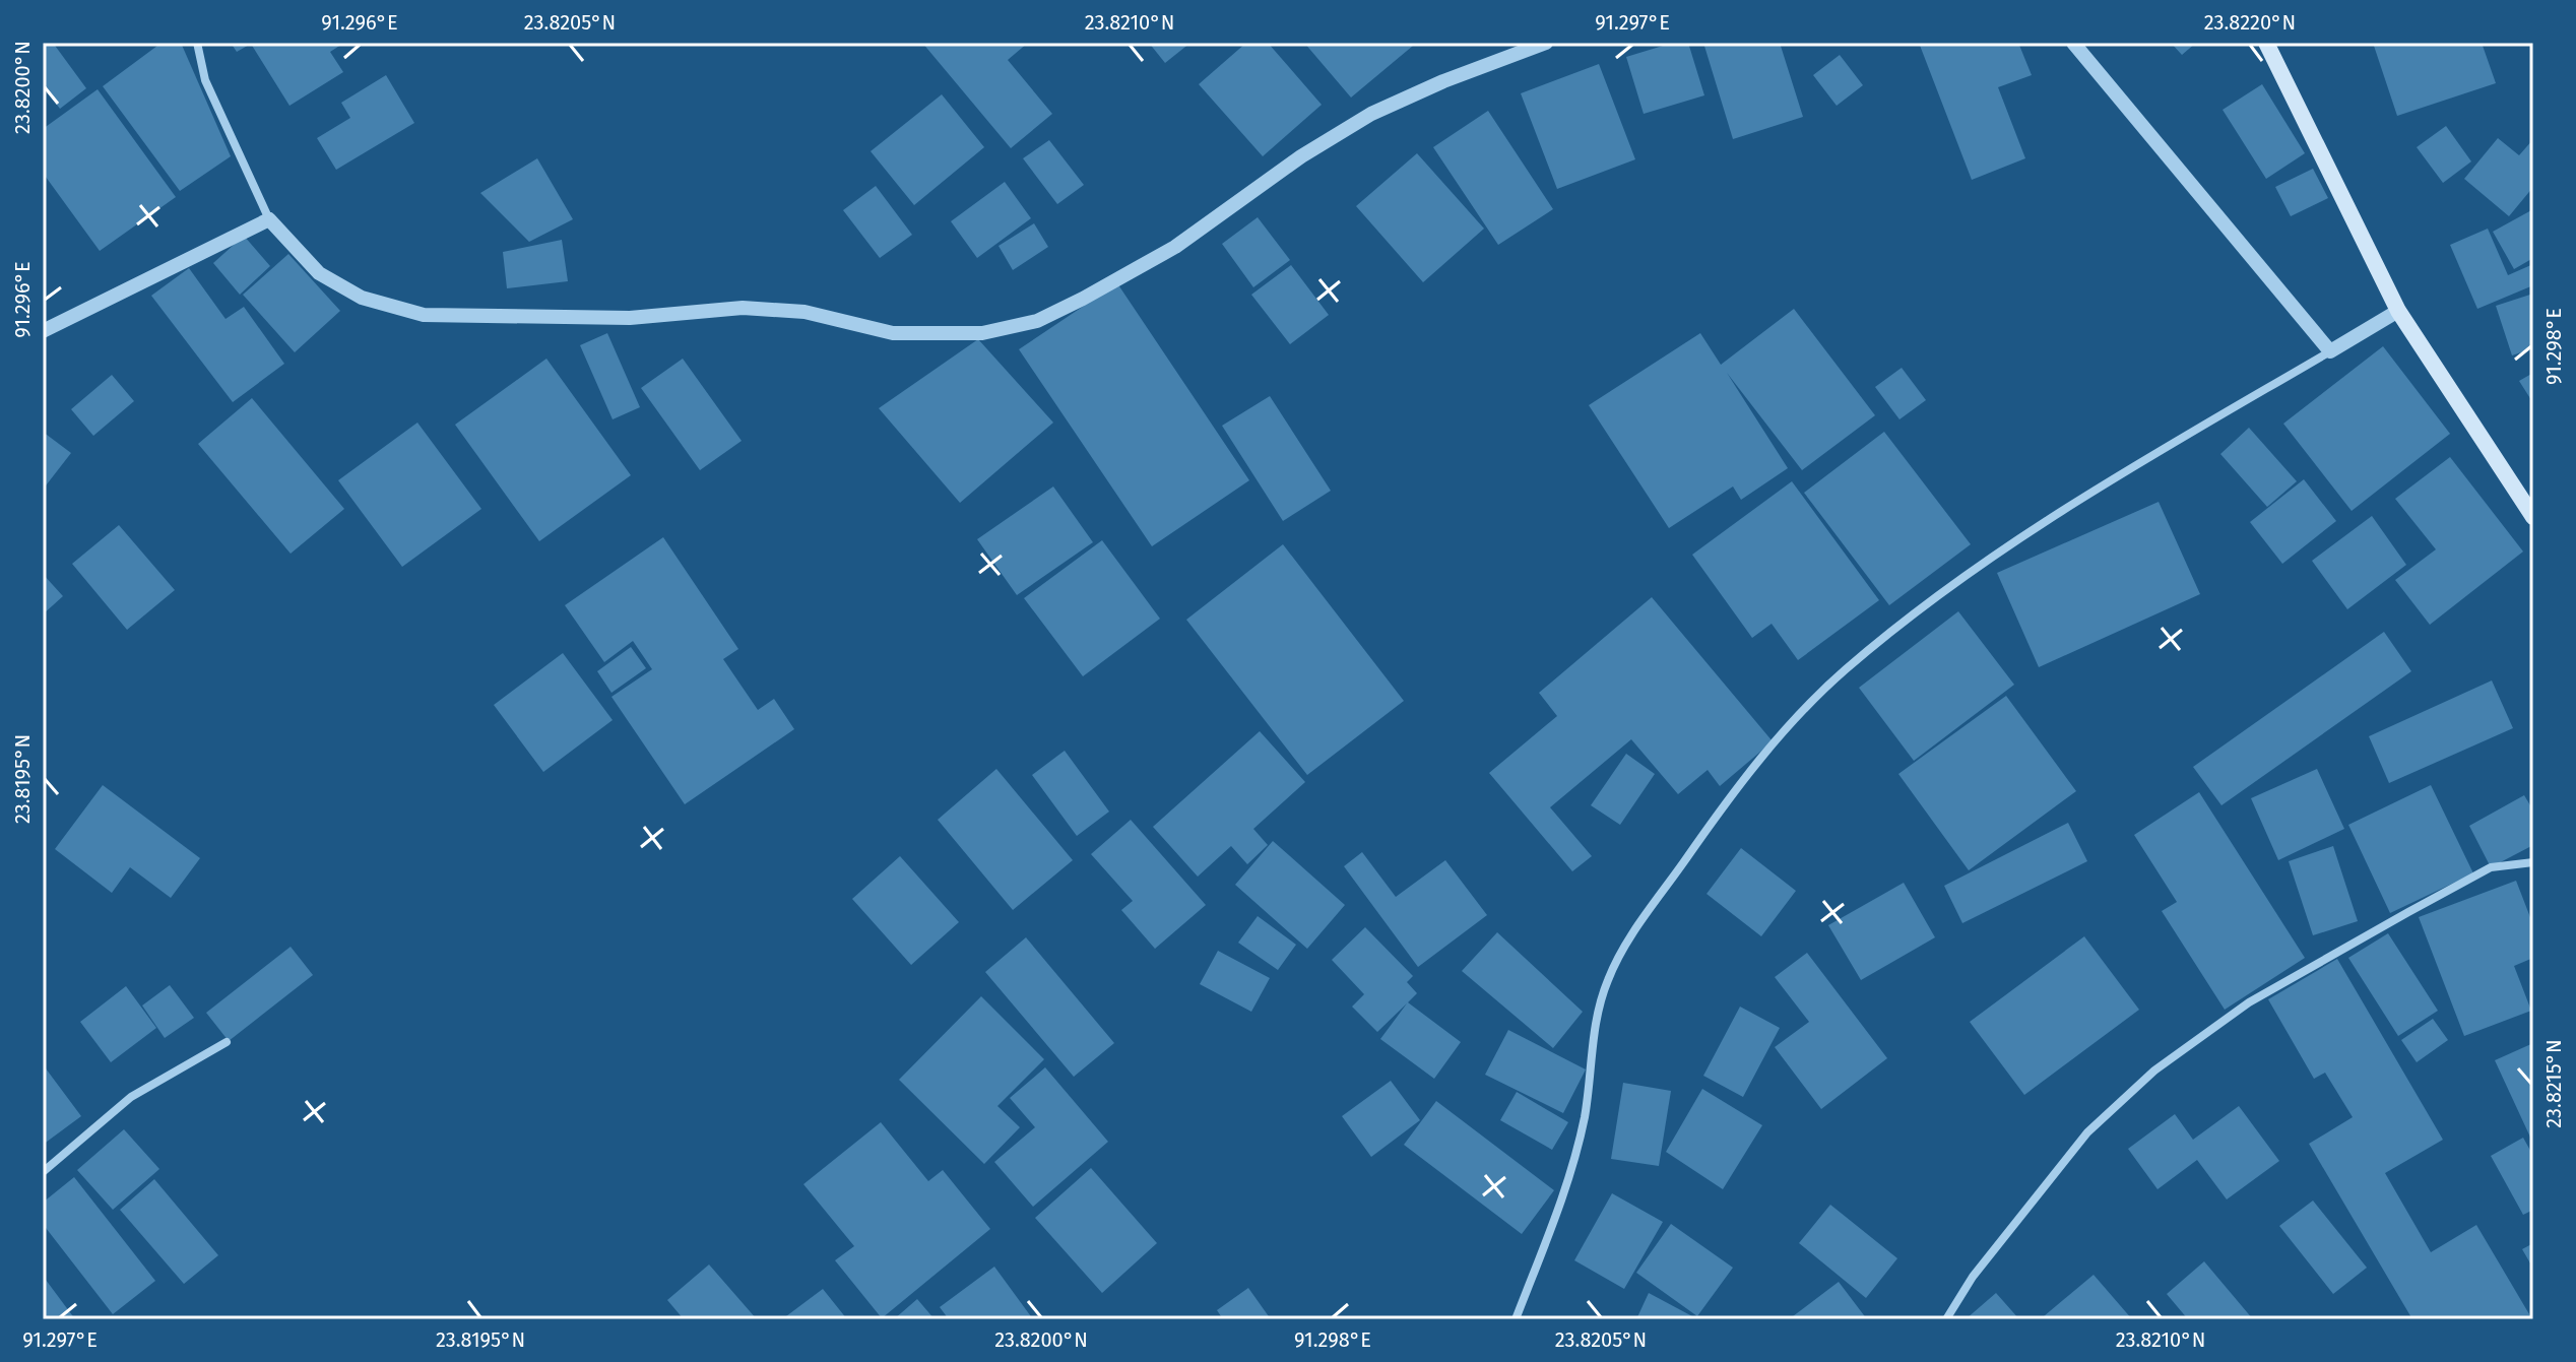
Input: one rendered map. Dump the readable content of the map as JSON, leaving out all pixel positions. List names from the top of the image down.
{
  "coordinates": [
    "91.296°E",
    "23.8205°N",
    "23.8210°N",
    "91.297°E",
    "23.8220°N",
    "23.8200°N",
    "91.298°E",
    "23.8195°N",
    "23.8215°N"
  ]
}
